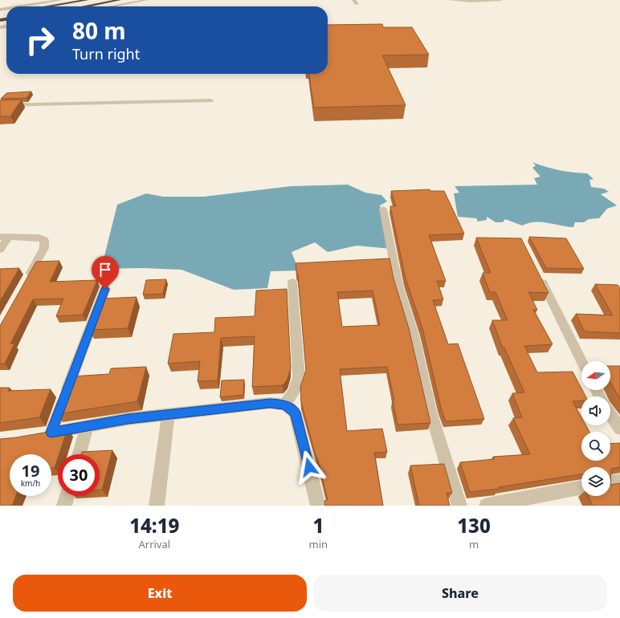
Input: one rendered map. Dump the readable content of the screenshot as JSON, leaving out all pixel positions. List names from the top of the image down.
{
  "north": "left",
  "page": {
    "turn": ["80 m", "Turn right"],
    "speed": "19 km/h",
    "limit": "30",
    "eta": [
      "14:19",
      "Arrival",
      "1",
      "min",
      "130",
      "m"
    ],
    "buttons": ["Exit", "Share"]
  }
}
